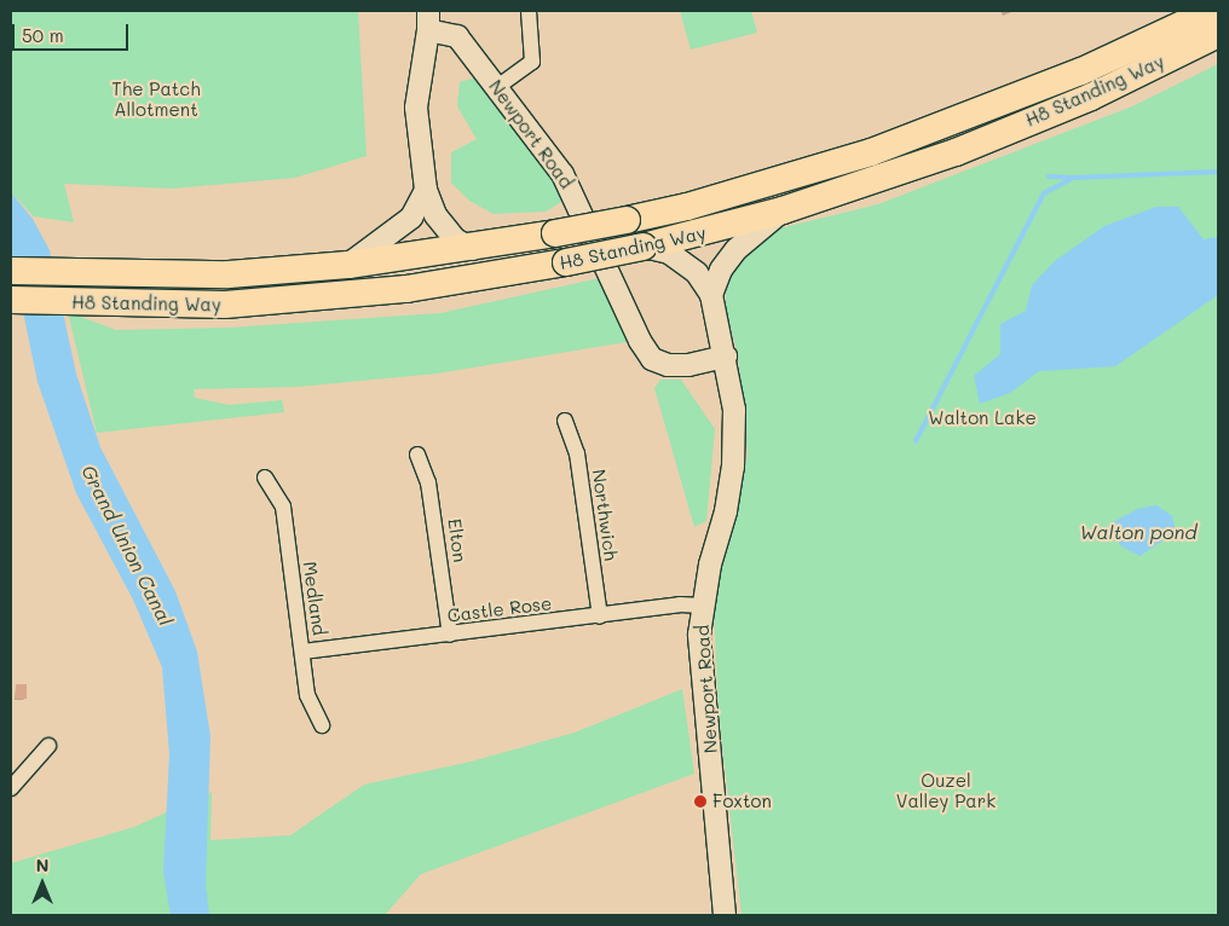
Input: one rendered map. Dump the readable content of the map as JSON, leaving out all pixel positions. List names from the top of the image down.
{
  "streets": {
    "highway": ["H8 Standing Way"],
    "street": [
      "Newport Road",
      "Northwich",
      "Elton",
      "Medland",
      "Castle Rose"
    ]
  },
  "crossings": [
    ["H8 Standing Way", "Newport Road"],
    ["Newport Road", "Castle Rose"],
    ["Northwich", "Castle Rose"],
    ["Elton", "Castle Rose"],
    ["Medland", "Castle Rose"]
  ],
  "water": ["Walton pond", "Grand Union Canal"],
  "parks": ["The Patch Allotment", "Walton Lake", "Ouzel Valley Park"],
  "places": ["Foxton"],
  "scale_bar": "50 m",
  "north": "top"
}
